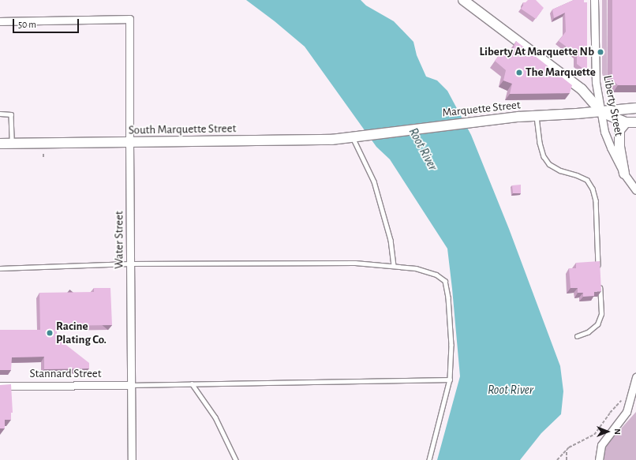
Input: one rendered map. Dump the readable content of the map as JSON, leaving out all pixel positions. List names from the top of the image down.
{
  "streets": {
    "street": [
      "Liberty Street",
      "Marquette Street",
      "South Marquette Street",
      "Water Street",
      "Stannard Street"
    ]
  },
  "crossings": [
    ["Liberty Street", "Marquette Street"],
    ["Marquette Street", "South Marquette Street"],
    ["South Marquette Street", "Water Street"],
    ["Water Street", "Stannard Street"]
  ],
  "water": ["Root River"],
  "places": ["Liberty At Marquette Nb", "The Marquette", "Racine Plating Co."],
  "scale_bar": "50 m",
  "north": "right"
}
